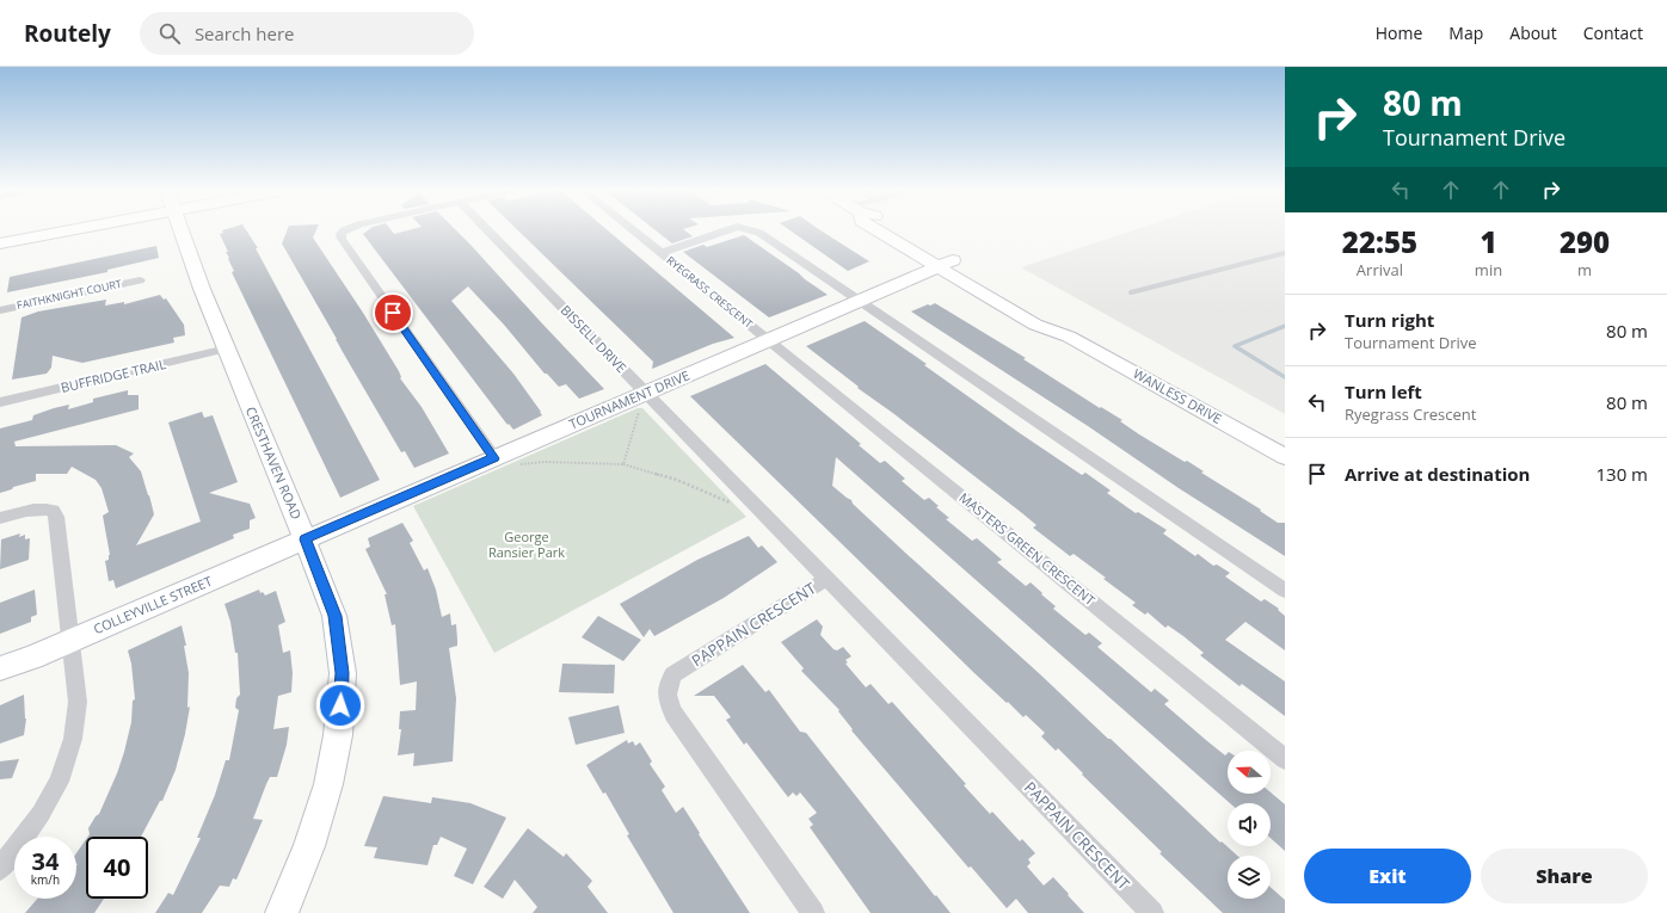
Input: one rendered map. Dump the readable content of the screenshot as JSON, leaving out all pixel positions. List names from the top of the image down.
{
  "streets": {
    "street": [
      "RYEGRASS CRESCENT",
      "FAITHKNIGHT COURT",
      "BISSELL DRIVE",
      "BUFFRIDGE TRAIL",
      "WANLESS DRIVE",
      "TOURNAMENT DRIVE",
      "CRESTHAVEN ROAD",
      "MASTERS GREEN CRESCENT",
      "COLLEYVILLE STREET",
      "PAPPAIN CRESCENT"
    ]
  },
  "crossings": [
    ["RYEGRASS CRESCENT", "TOURNAMENT DRIVE"],
    ["RYEGRASS CRESCENT", "MASTERS GREEN CRESCENT"],
    ["BISSELL DRIVE", "TOURNAMENT DRIVE"],
    ["BISSELL DRIVE", "PAPPAIN CRESCENT"],
    ["BUFFRIDGE TRAIL", "CRESTHAVEN ROAD"],
    ["WANLESS DRIVE", "TOURNAMENT DRIVE"],
    ["TOURNAMENT DRIVE", "CRESTHAVEN ROAD"],
    ["TOURNAMENT DRIVE", "MASTERS GREEN CRESCENT"],
    ["TOURNAMENT DRIVE", "COLLEYVILLE STREET"],
    ["CRESTHAVEN ROAD", "COLLEYVILLE STREET"]
  ],
  "parks": ["George Ransier Park"],
  "north": "left",
  "page": {
    "header": "Routely",
    "search": "Search here",
    "nav": [
      "Home",
      "Map",
      "About",
      "Contact"
    ],
    "turn": ["80 m", "Tournament Drive"],
    "eta": [
      "22:55",
      "Arrival",
      "1",
      "min",
      "290",
      "m"
    ],
    "list": [
      {
        "name": "Turn right",
        "note": "Tournament Drive",
        "value": "80 m"
      },
      {
        "name": "Turn left",
        "note": "Ryegrass Crescent",
        "value": "80 m"
      },
      {
        "name": "Arrive at destination",
        "value": "130 m"
      }
    ],
    "speed": "34 km/h",
    "limit": "40",
    "buttons": ["Exit", "Share"]
  }
}
